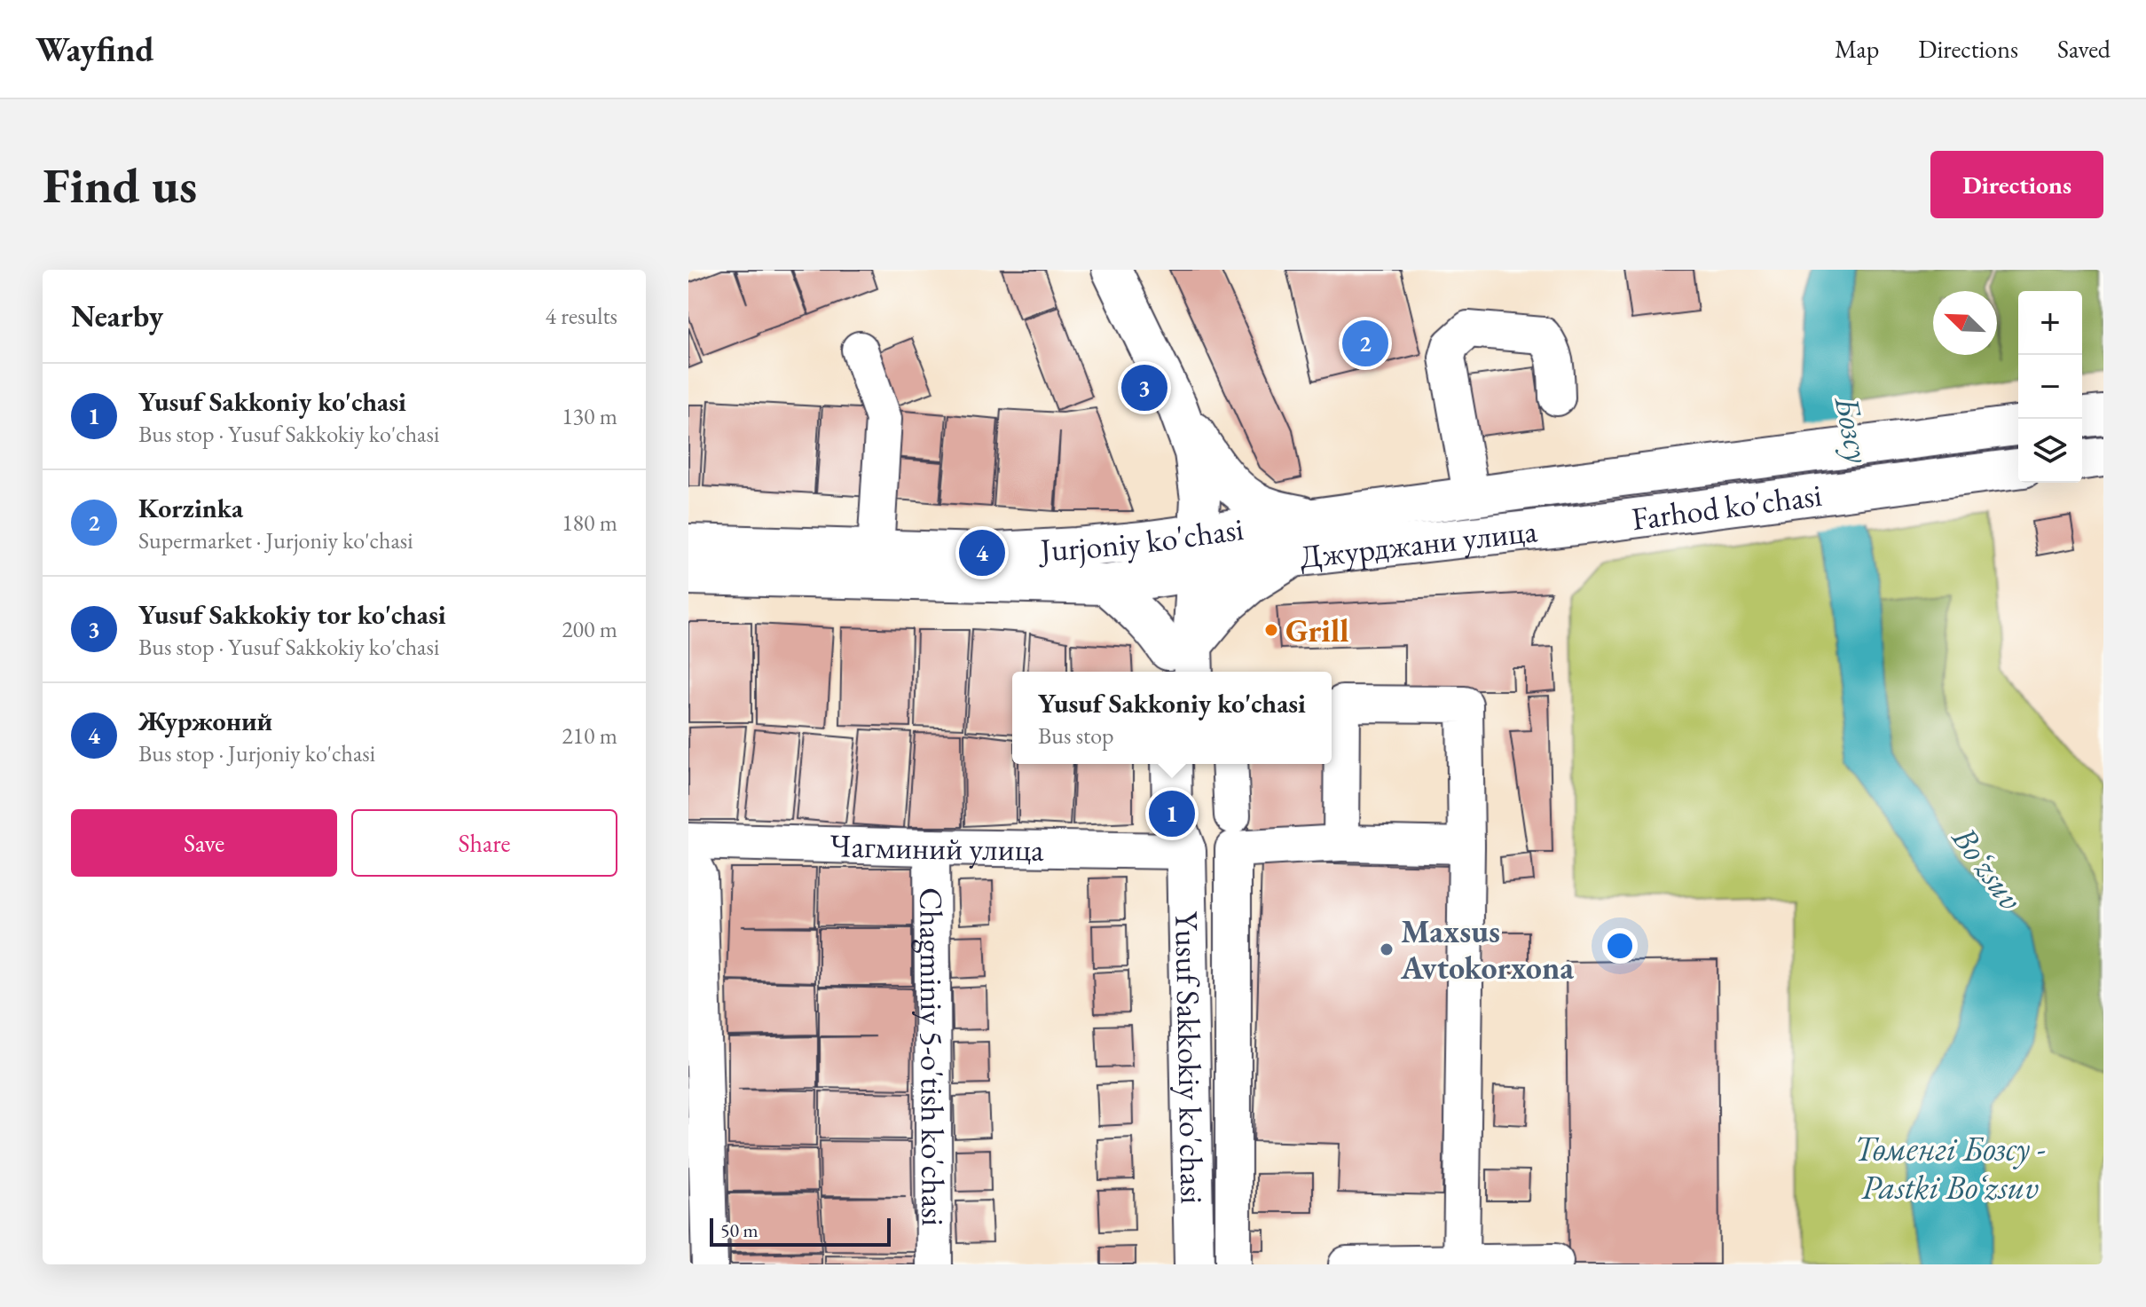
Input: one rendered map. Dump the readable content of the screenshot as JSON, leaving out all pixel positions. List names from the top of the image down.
{
  "streets": {
    "main road": [
      "Farhod ko'chasi",
      "Jurjoniy ko'chasi",
      "Джурджани улица",
      "Yusuf Sakkokiy ko'chasi"
    ],
    "street": ["Чагминий улица", "Chagminiy 5-o'tish ko'chasi"]
  },
  "crossings": [
    ["Farhod ko'chasi", "Jurjoniy ko'chasi"],
    ["Farhod ko'chasi", "Джурджани улица"],
    ["Jurjoniy ko'chasi", "Джурджани улица"],
    ["Чагминий улица", "Chagminiy 5-o'tish ko'chasi"],
    ["Чагминий улица", "Yusuf Sakkokiy ko'chasi"]
  ],
  "water": ["Бозсу", "Boʻzsuv", "Төменгі Бозсу - Pastki Boʻzsuv"],
  "places": ["Grill", "Maxsus Avtokorxona"],
  "scale_bar": "50 m",
  "north": "top left",
  "page": {
    "header": "Wayfind",
    "nav": ["Map", "Directions", "Saved"],
    "buttons": [
      "Directions",
      ["Save", "Share"]
    ],
    "title": "Find us",
    "heading": ["Nearby", "4 results"],
    "map_buttons": ["+", "−"],
    "pins": [
      "2",
      "3",
      "4",
      "1"
    ],
    "list": [
      {
        "mark": "1",
        "name": "Yusuf Sakkoniy ko'chasi",
        "note": "Bus stop · Yusuf Sakkokiy ko'chasi",
        "value": "130 m"
      },
      {
        "mark": "2",
        "name": "Korzinka",
        "note": "Supermarket · Jurjoniy ko'chasi",
        "value": "180 m"
      },
      {
        "mark": "3",
        "name": "Yusuf Sakkokiy tor ko'chasi",
        "note": "Bus stop · Yusuf Sakkokiy ko'chasi",
        "value": "200 m"
      },
      {
        "mark": "4",
        "name": "Журжоний",
        "note": "Bus stop · Jurjoniy ko'chasi",
        "value": "210 m"
      }
    ],
    "popup": ["Yusuf Sakkoniy ko'chasi", "Bus stop"],
    "scale": "50 m"
  }
}
